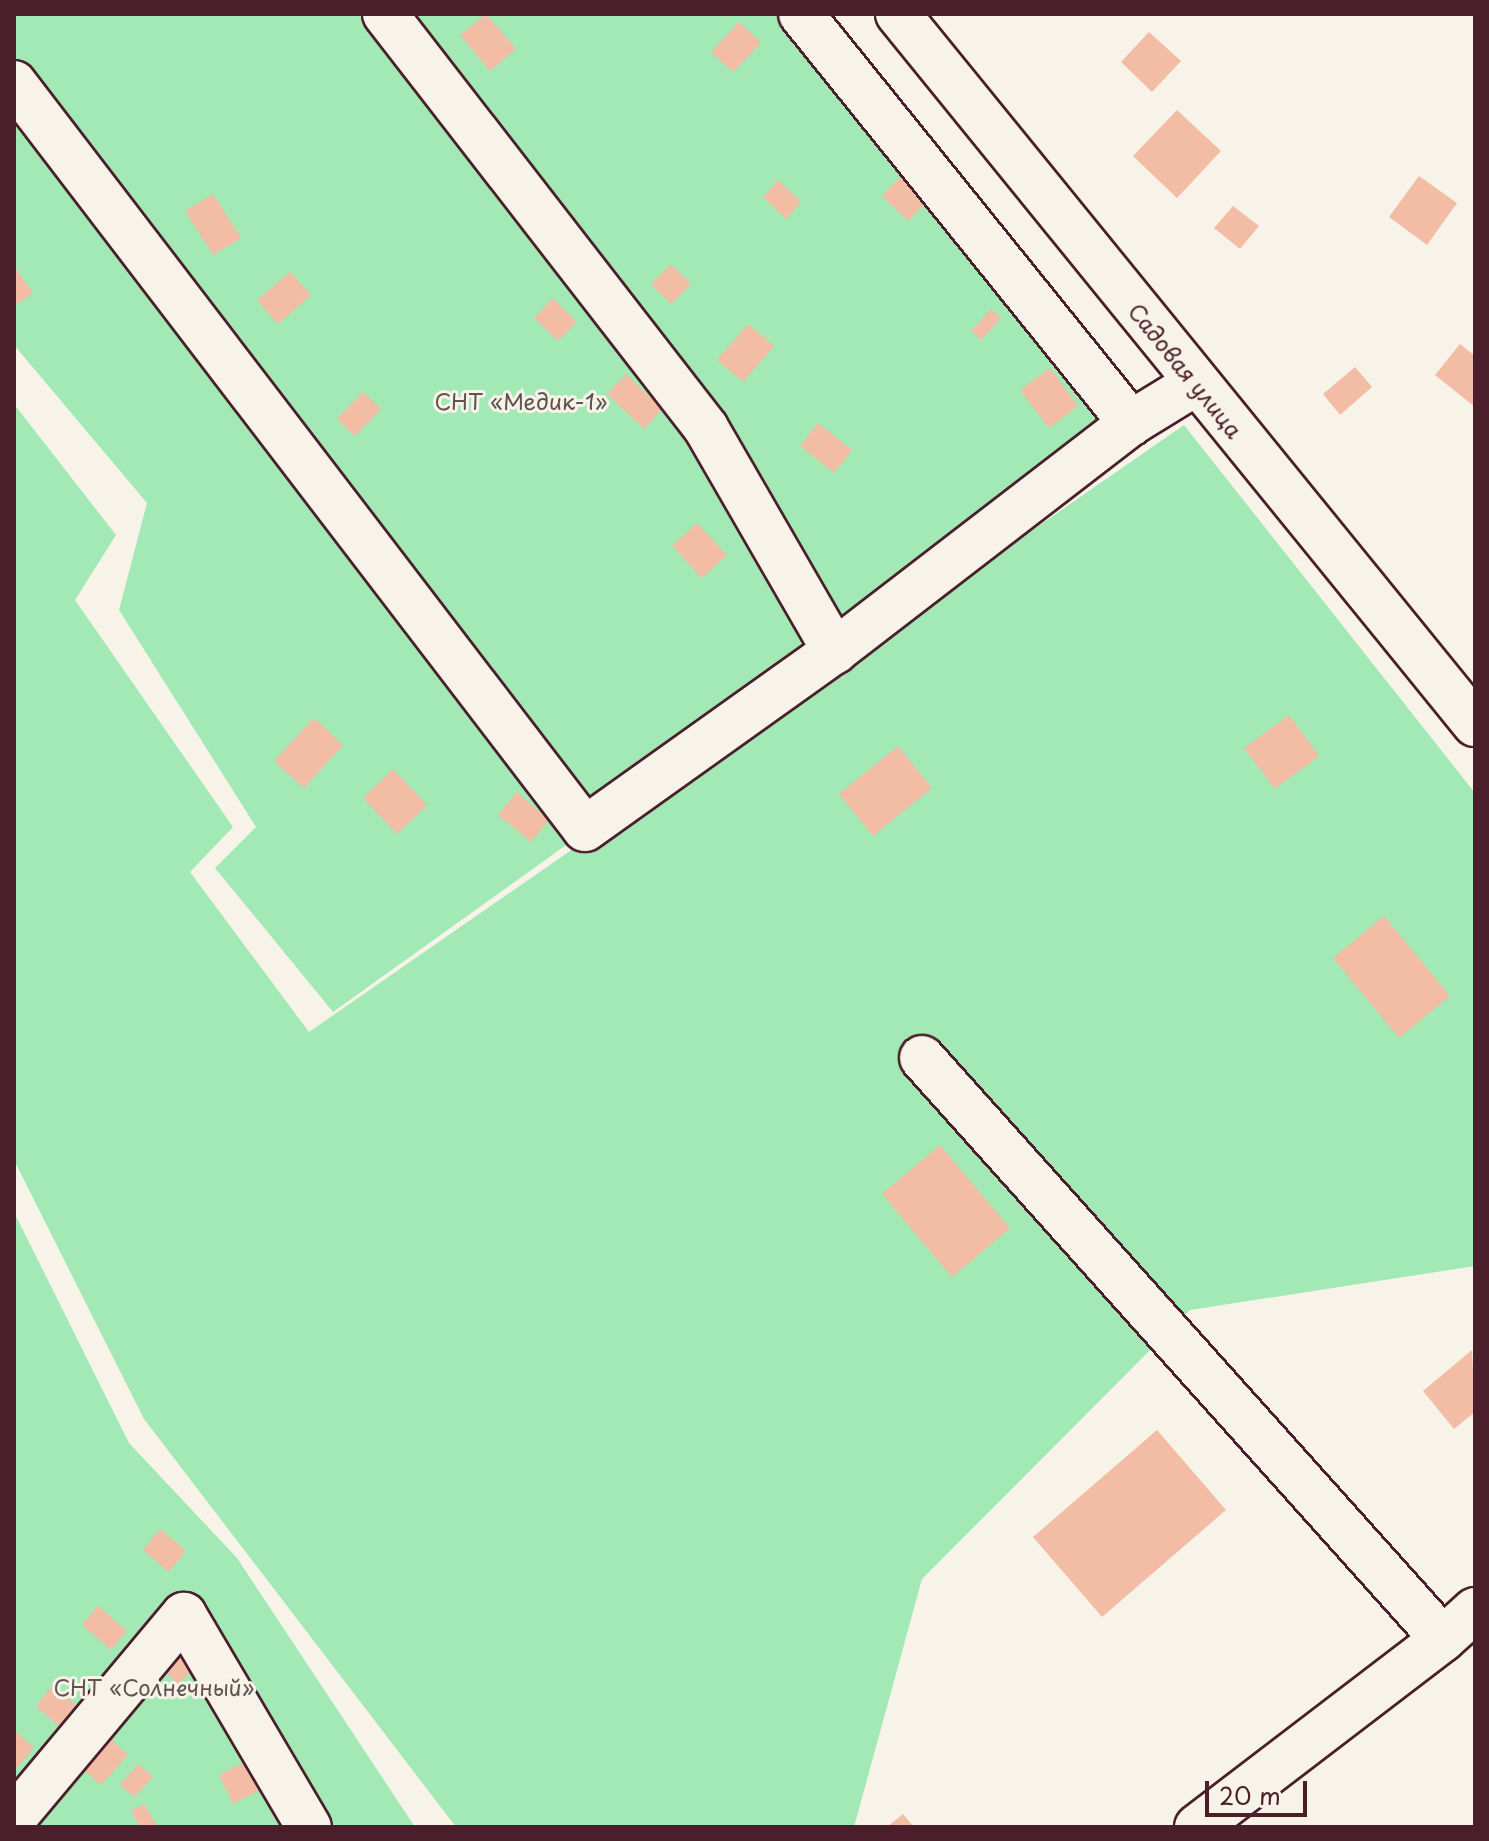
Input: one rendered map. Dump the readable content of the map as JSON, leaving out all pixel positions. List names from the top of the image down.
{
  "streets": {
    "street": ["Садовая улица"]
  },
  "parks": ["СНТ «Медик-1»", "СНТ «Солнечный»"],
  "scale_bar": "20 m"
}
